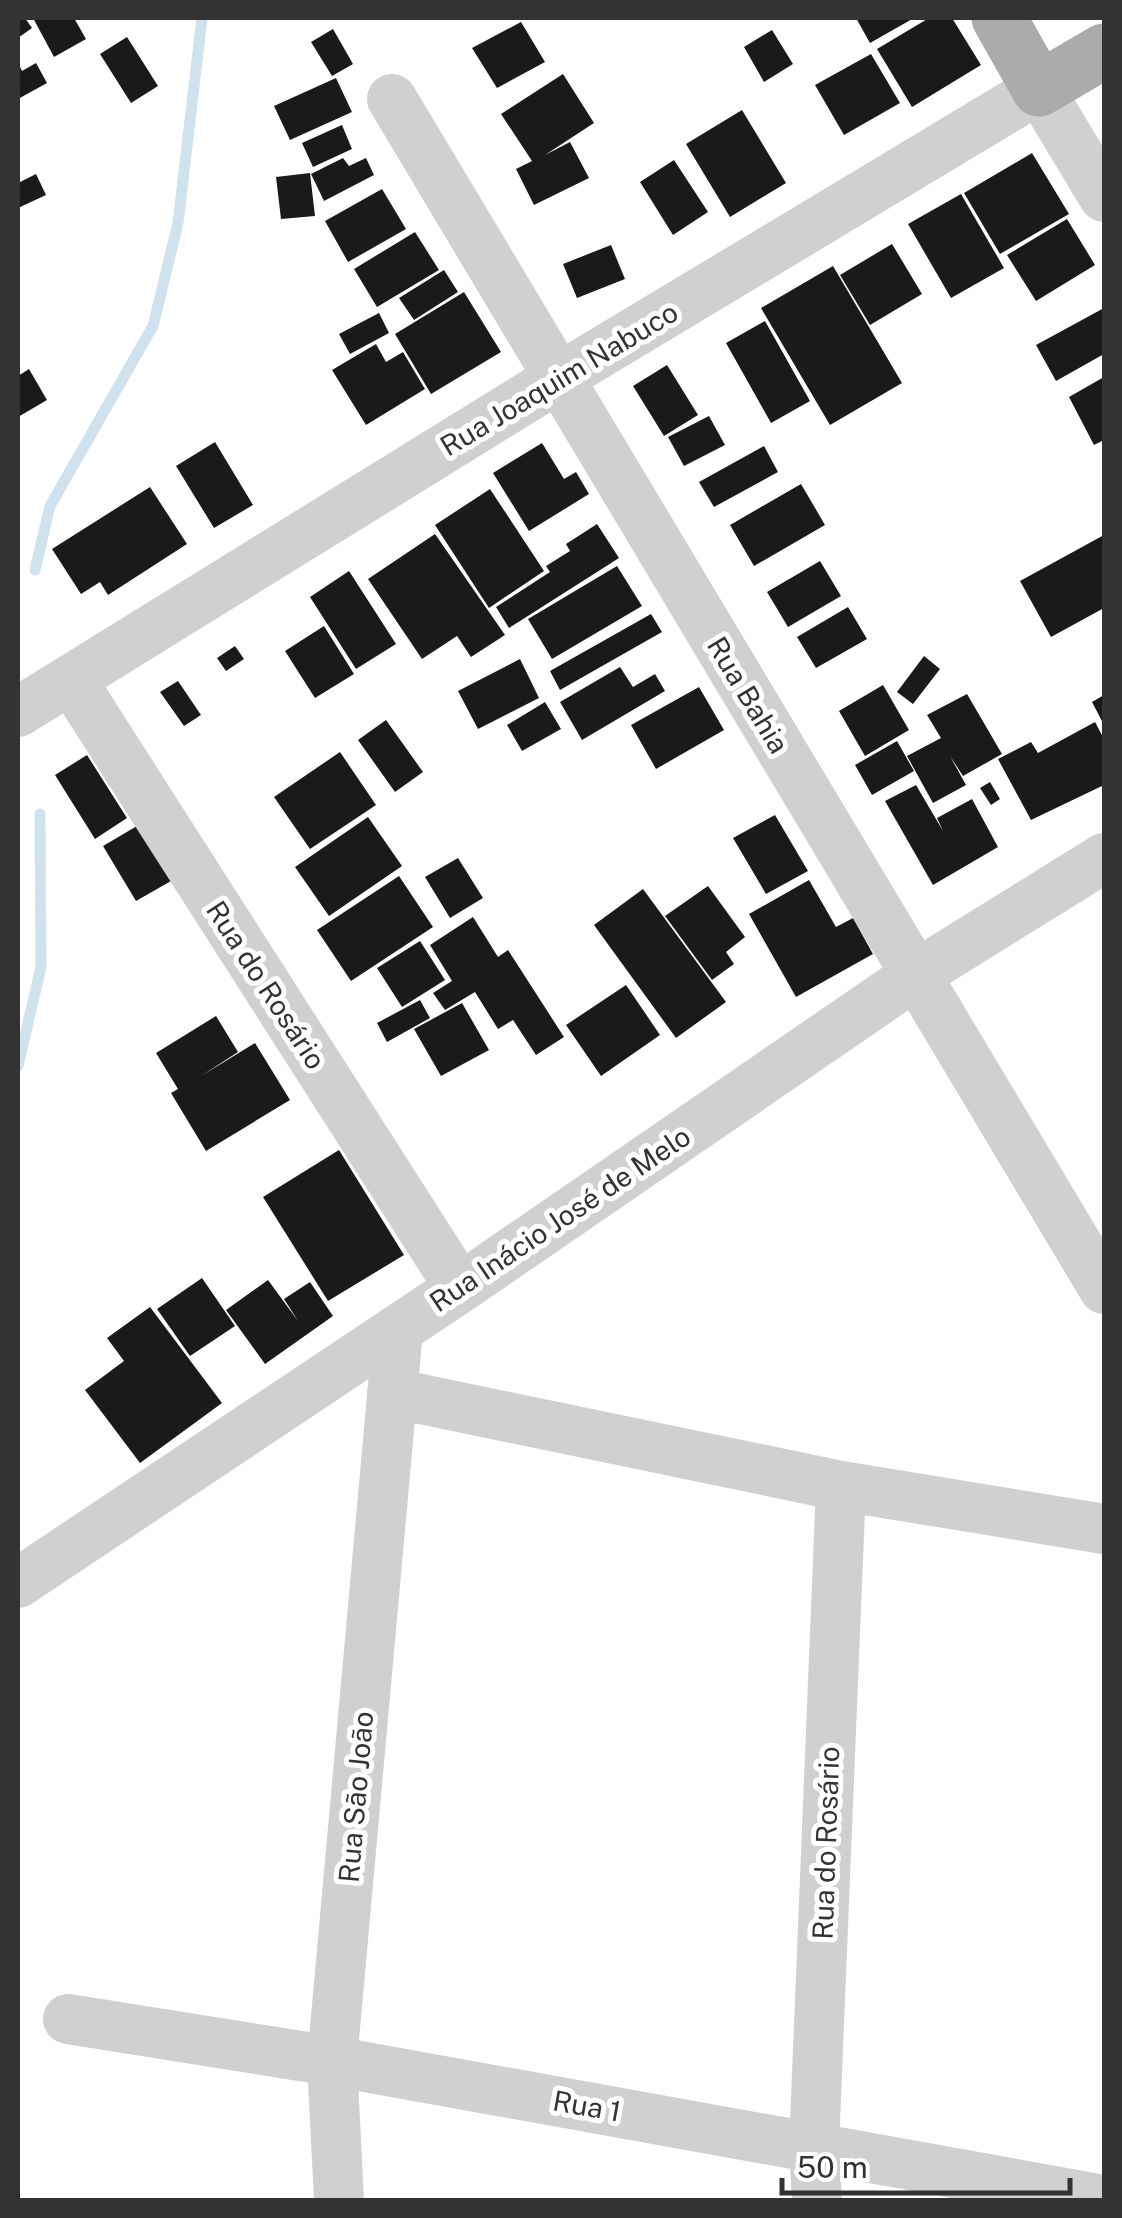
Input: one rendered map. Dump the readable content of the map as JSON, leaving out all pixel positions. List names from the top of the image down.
{
  "streets": {
    "main road": ["Rua Joaquim Nabuco"],
    "street": [
      "Rua Bahia",
      "Rua do Rosário",
      "Rua Inácio José de Melo",
      "Rua São João",
      "Rua 1"
    ]
  },
  "crossings": [
    ["Rua Joaquim Nabuco", "Rua Bahia"],
    ["Rua Joaquim Nabuco", "Rua do Rosário"],
    ["Rua Bahia", "Rua Inácio José de Melo"],
    ["Rua do Rosário", "Rua Inácio José de Melo"],
    ["Rua do Rosário", "Rua 1"],
    ["Rua Inácio José de Melo", "Rua São João"],
    ["Rua São João", "Rua 1"]
  ],
  "scale_bar": "50 m"
}
